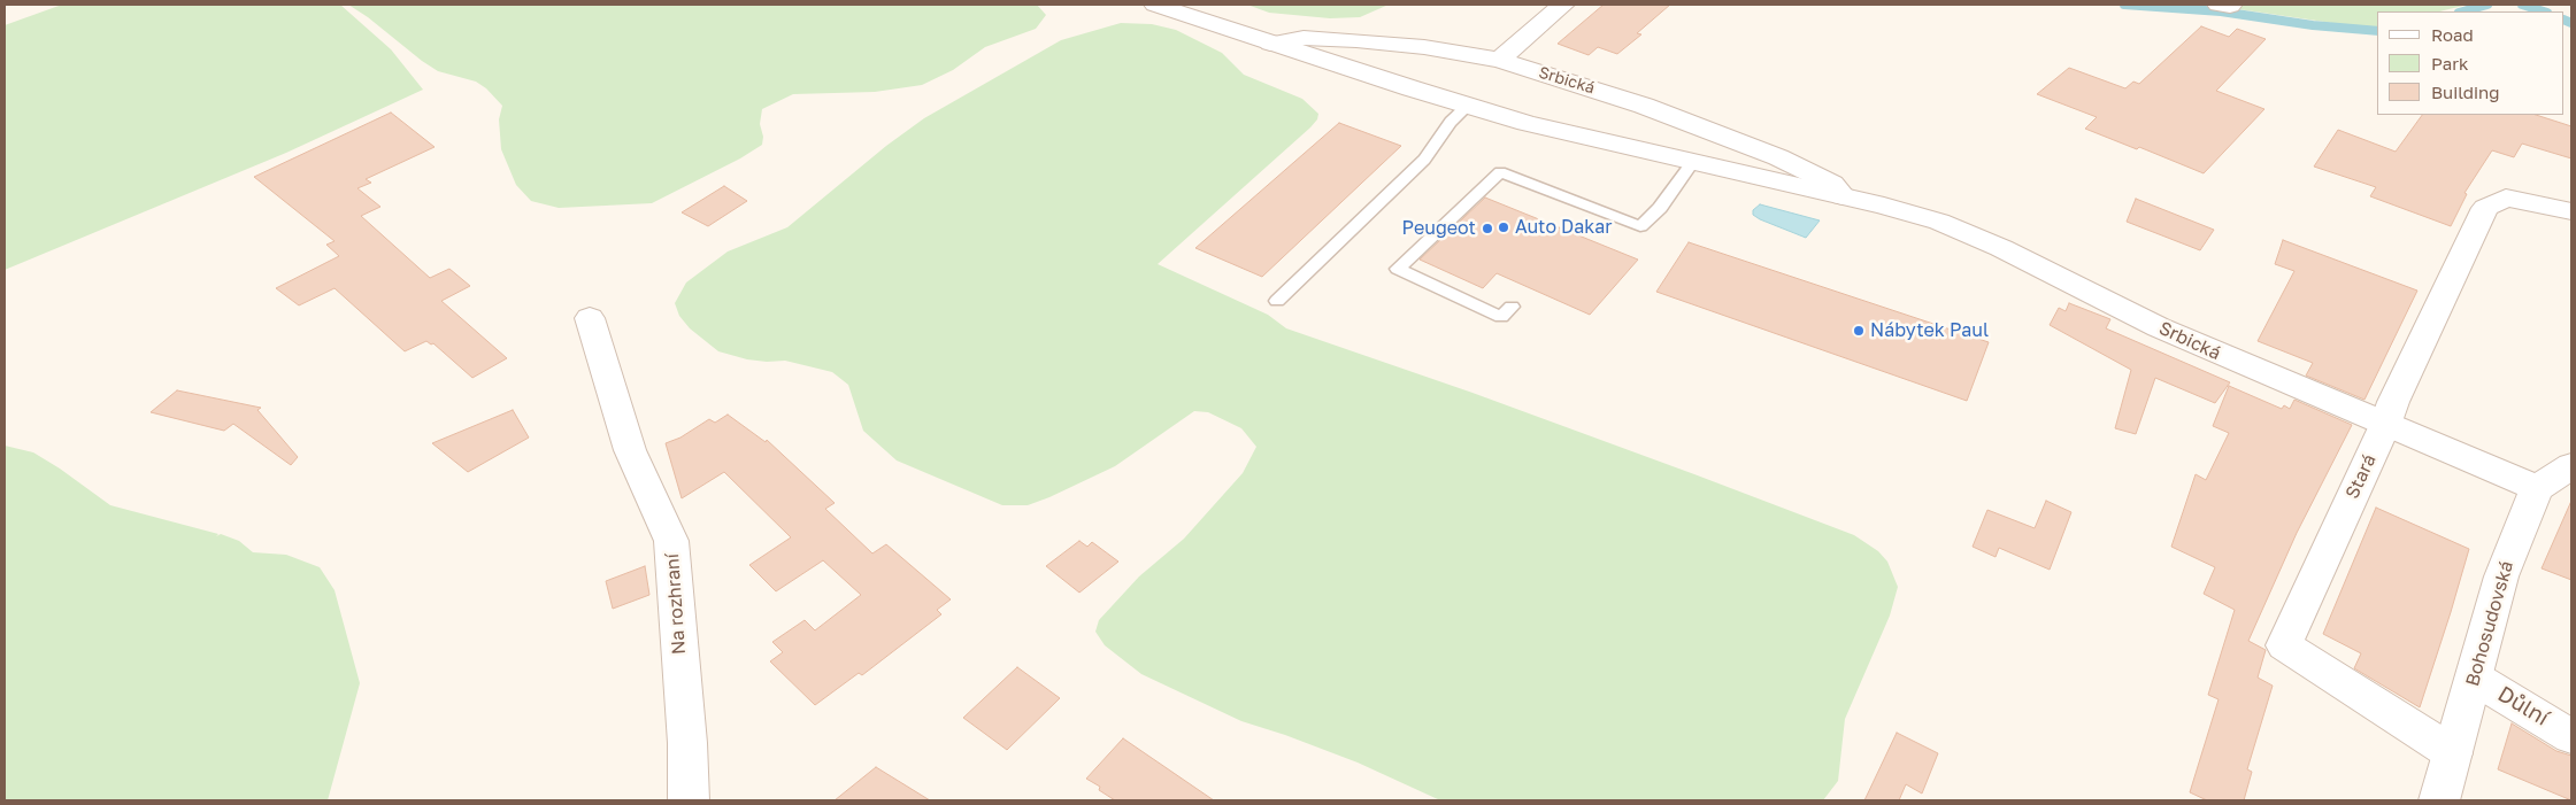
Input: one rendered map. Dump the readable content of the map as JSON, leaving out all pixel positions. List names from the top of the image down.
{
  "streets": {
    "street": [
      "Srbická",
      "Stará",
      "Na rozhraní",
      "Bohosudovská",
      "Důlní"
    ]
  },
  "crossings": [
    ["Srbická", "Stará"],
    ["Srbická", "Bohosudovská"],
    ["Stará", "Bohosudovská"],
    ["Bohosudovská", "Důlní"]
  ],
  "places": ["Auto Dakar", "Peugeot", "Nábytek Paul"],
  "legend": ["Road", "Park", "Building"]
}
